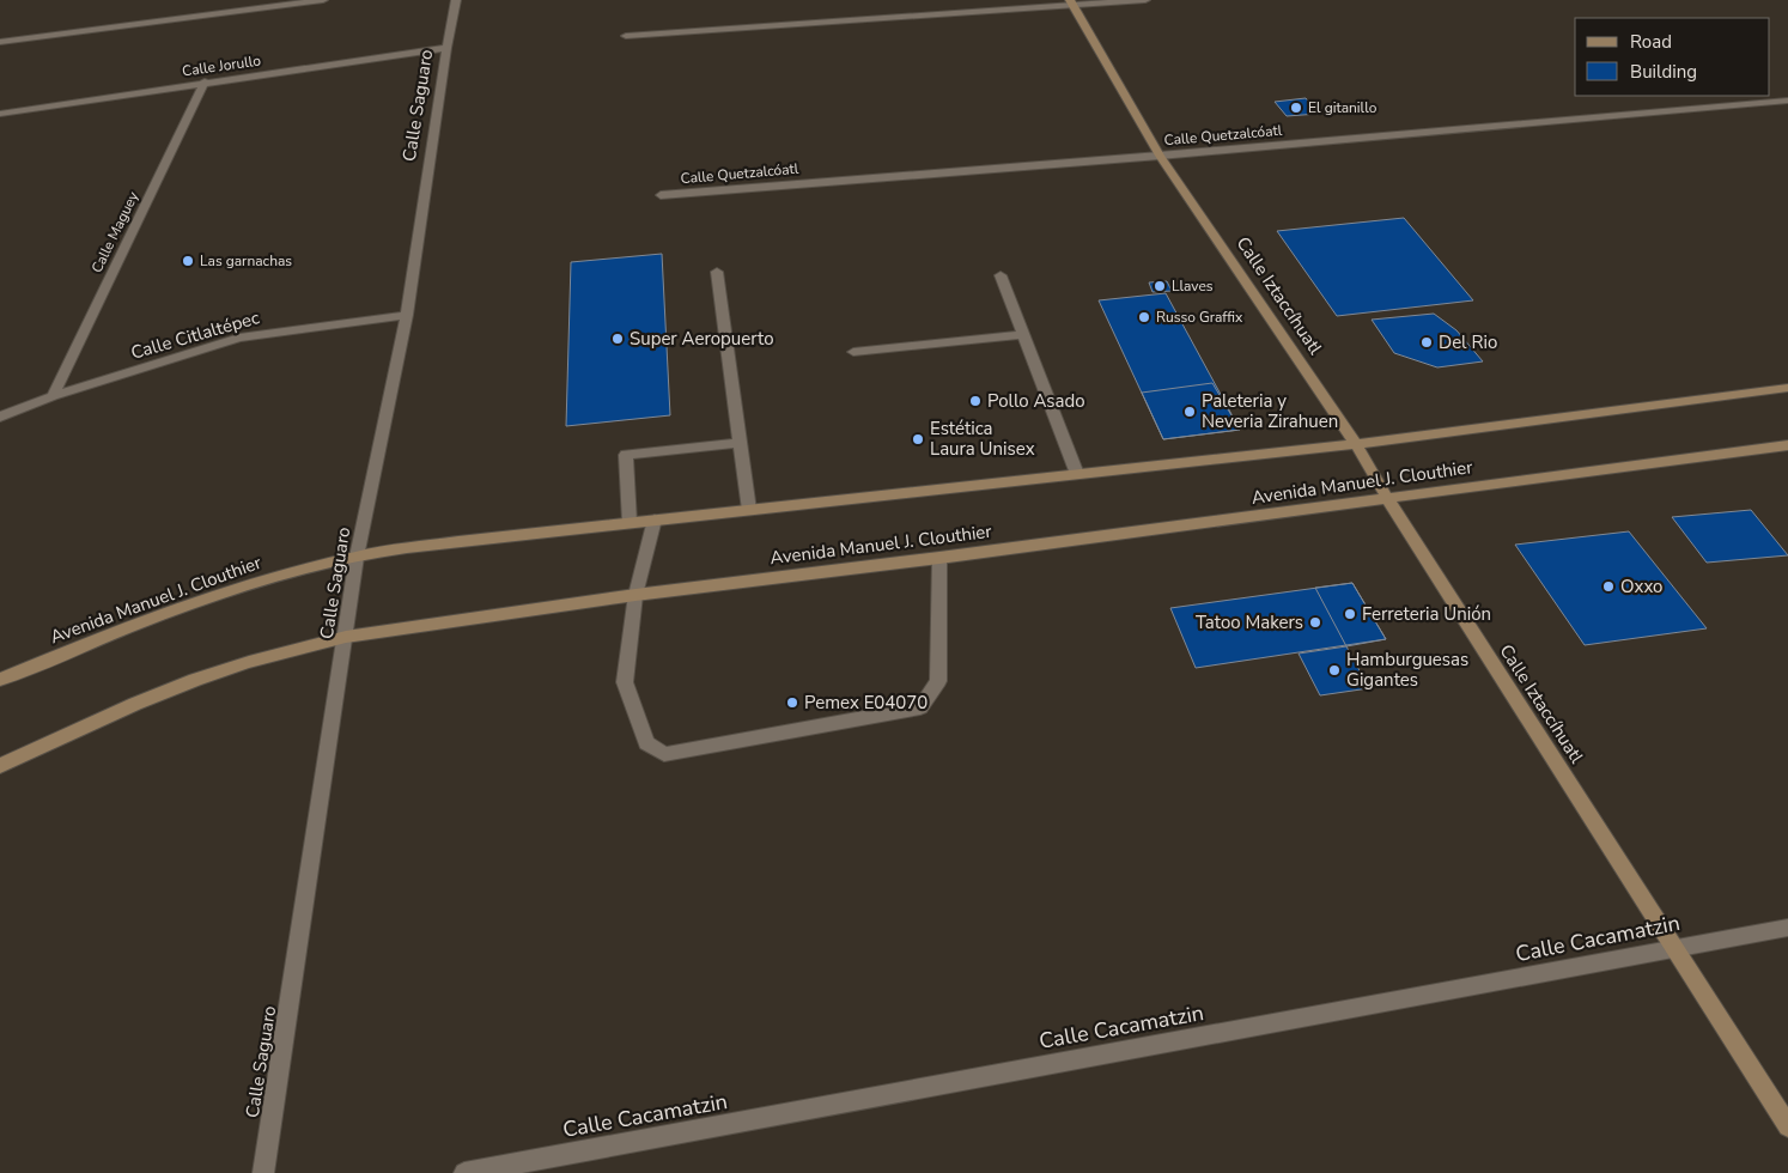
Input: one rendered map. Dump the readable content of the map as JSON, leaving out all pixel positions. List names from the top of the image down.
{
  "streets": {
    "main road": ["Calle Iztaccíhuatl", "Avenida Manuel J. Clouthier"],
    "street": [
      "Calle Jorullo",
      "Calle Saguaro",
      "Calle Quetzalcóatl",
      "Calle Maguey",
      "Calle Citlaltépec",
      "Calle Cacamatzin"
    ]
  },
  "crossings": [
    ["Calle Jorullo", "Calle Saguaro"],
    ["Calle Jorullo", "Calle Maguey"],
    ["Calle Saguaro", "Calle Citlaltépec"],
    ["Calle Saguaro", "Avenida Manuel J. Clouthier"],
    ["Calle Quetzalcóatl", "Calle Iztaccíhuatl"],
    ["Calle Maguey", "Calle Citlaltépec"],
    ["Calle Iztaccíhuatl", "Avenida Manuel J. Clouthier"],
    ["Calle Iztaccíhuatl", "Calle Cacamatzin"]
  ],
  "places": [
    "El gitanillo",
    "Las garnachas",
    "Llaves",
    "Russo Graffix",
    "Super Aeropuerto",
    "Del Rio",
    "Pollo Asado",
    "Paleteria y Neveria Zirahuen",
    "Estética Laura Unisex",
    "Oxxo",
    "Ferreteria Unión",
    "Tatoo Makers",
    "Hamburguesas Gigantes",
    "Pemex E04070"
  ],
  "legend": ["Road", "Building"]
}
